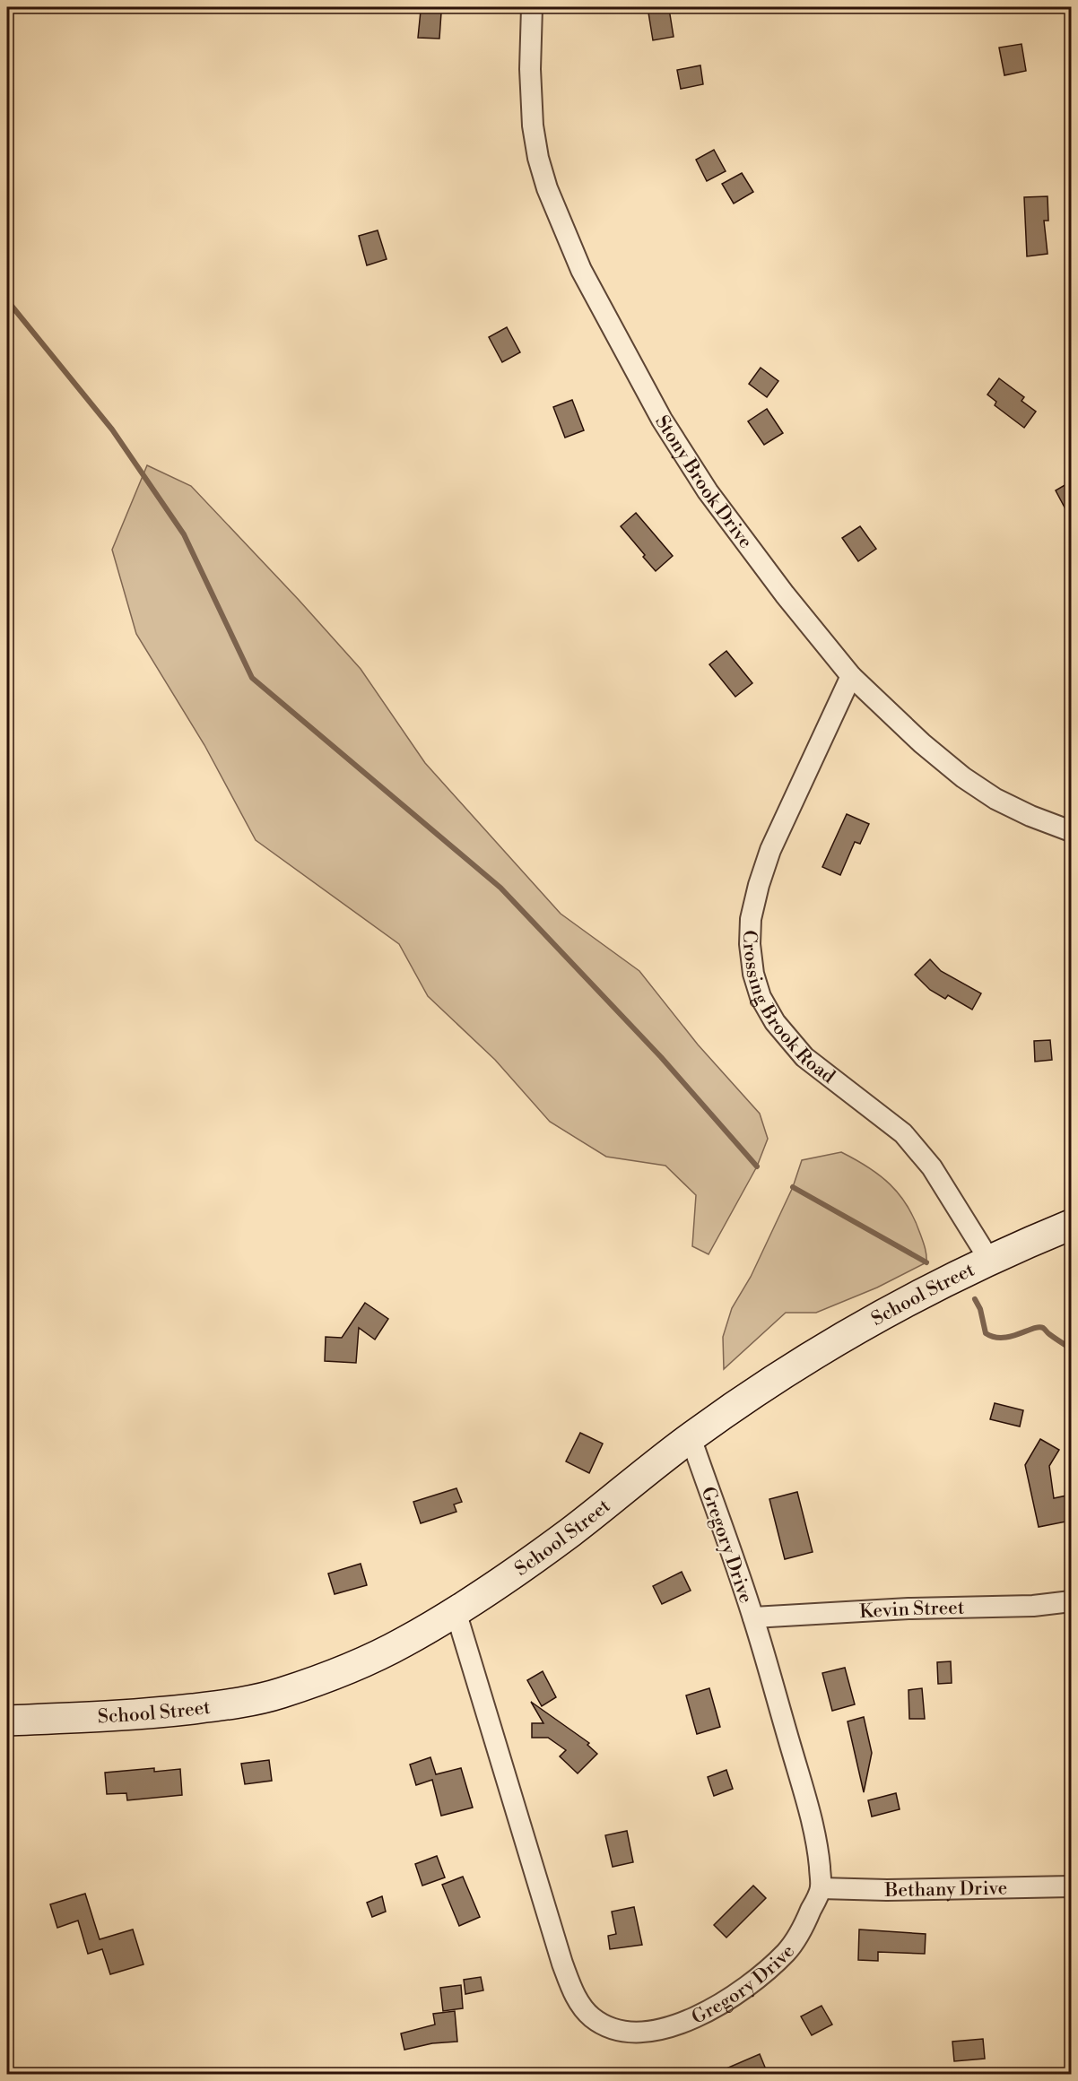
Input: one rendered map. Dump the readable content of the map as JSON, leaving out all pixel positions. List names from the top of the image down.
{
  "streets": {
    "street": [
      "Stony Brook Drive",
      "Crossing Brook Road",
      "School Street",
      "Gregory Drive",
      "Kevin Street",
      "Bethany Drive"
    ]
  },
  "crossings": [
    ["Stony Brook Drive", "Crossing Brook Road"],
    ["Crossing Brook Road", "School Street"],
    ["School Street", "Gregory Drive"],
    ["Gregory Drive", "Kevin Street"],
    ["Gregory Drive", "Bethany Drive"]
  ]
}
